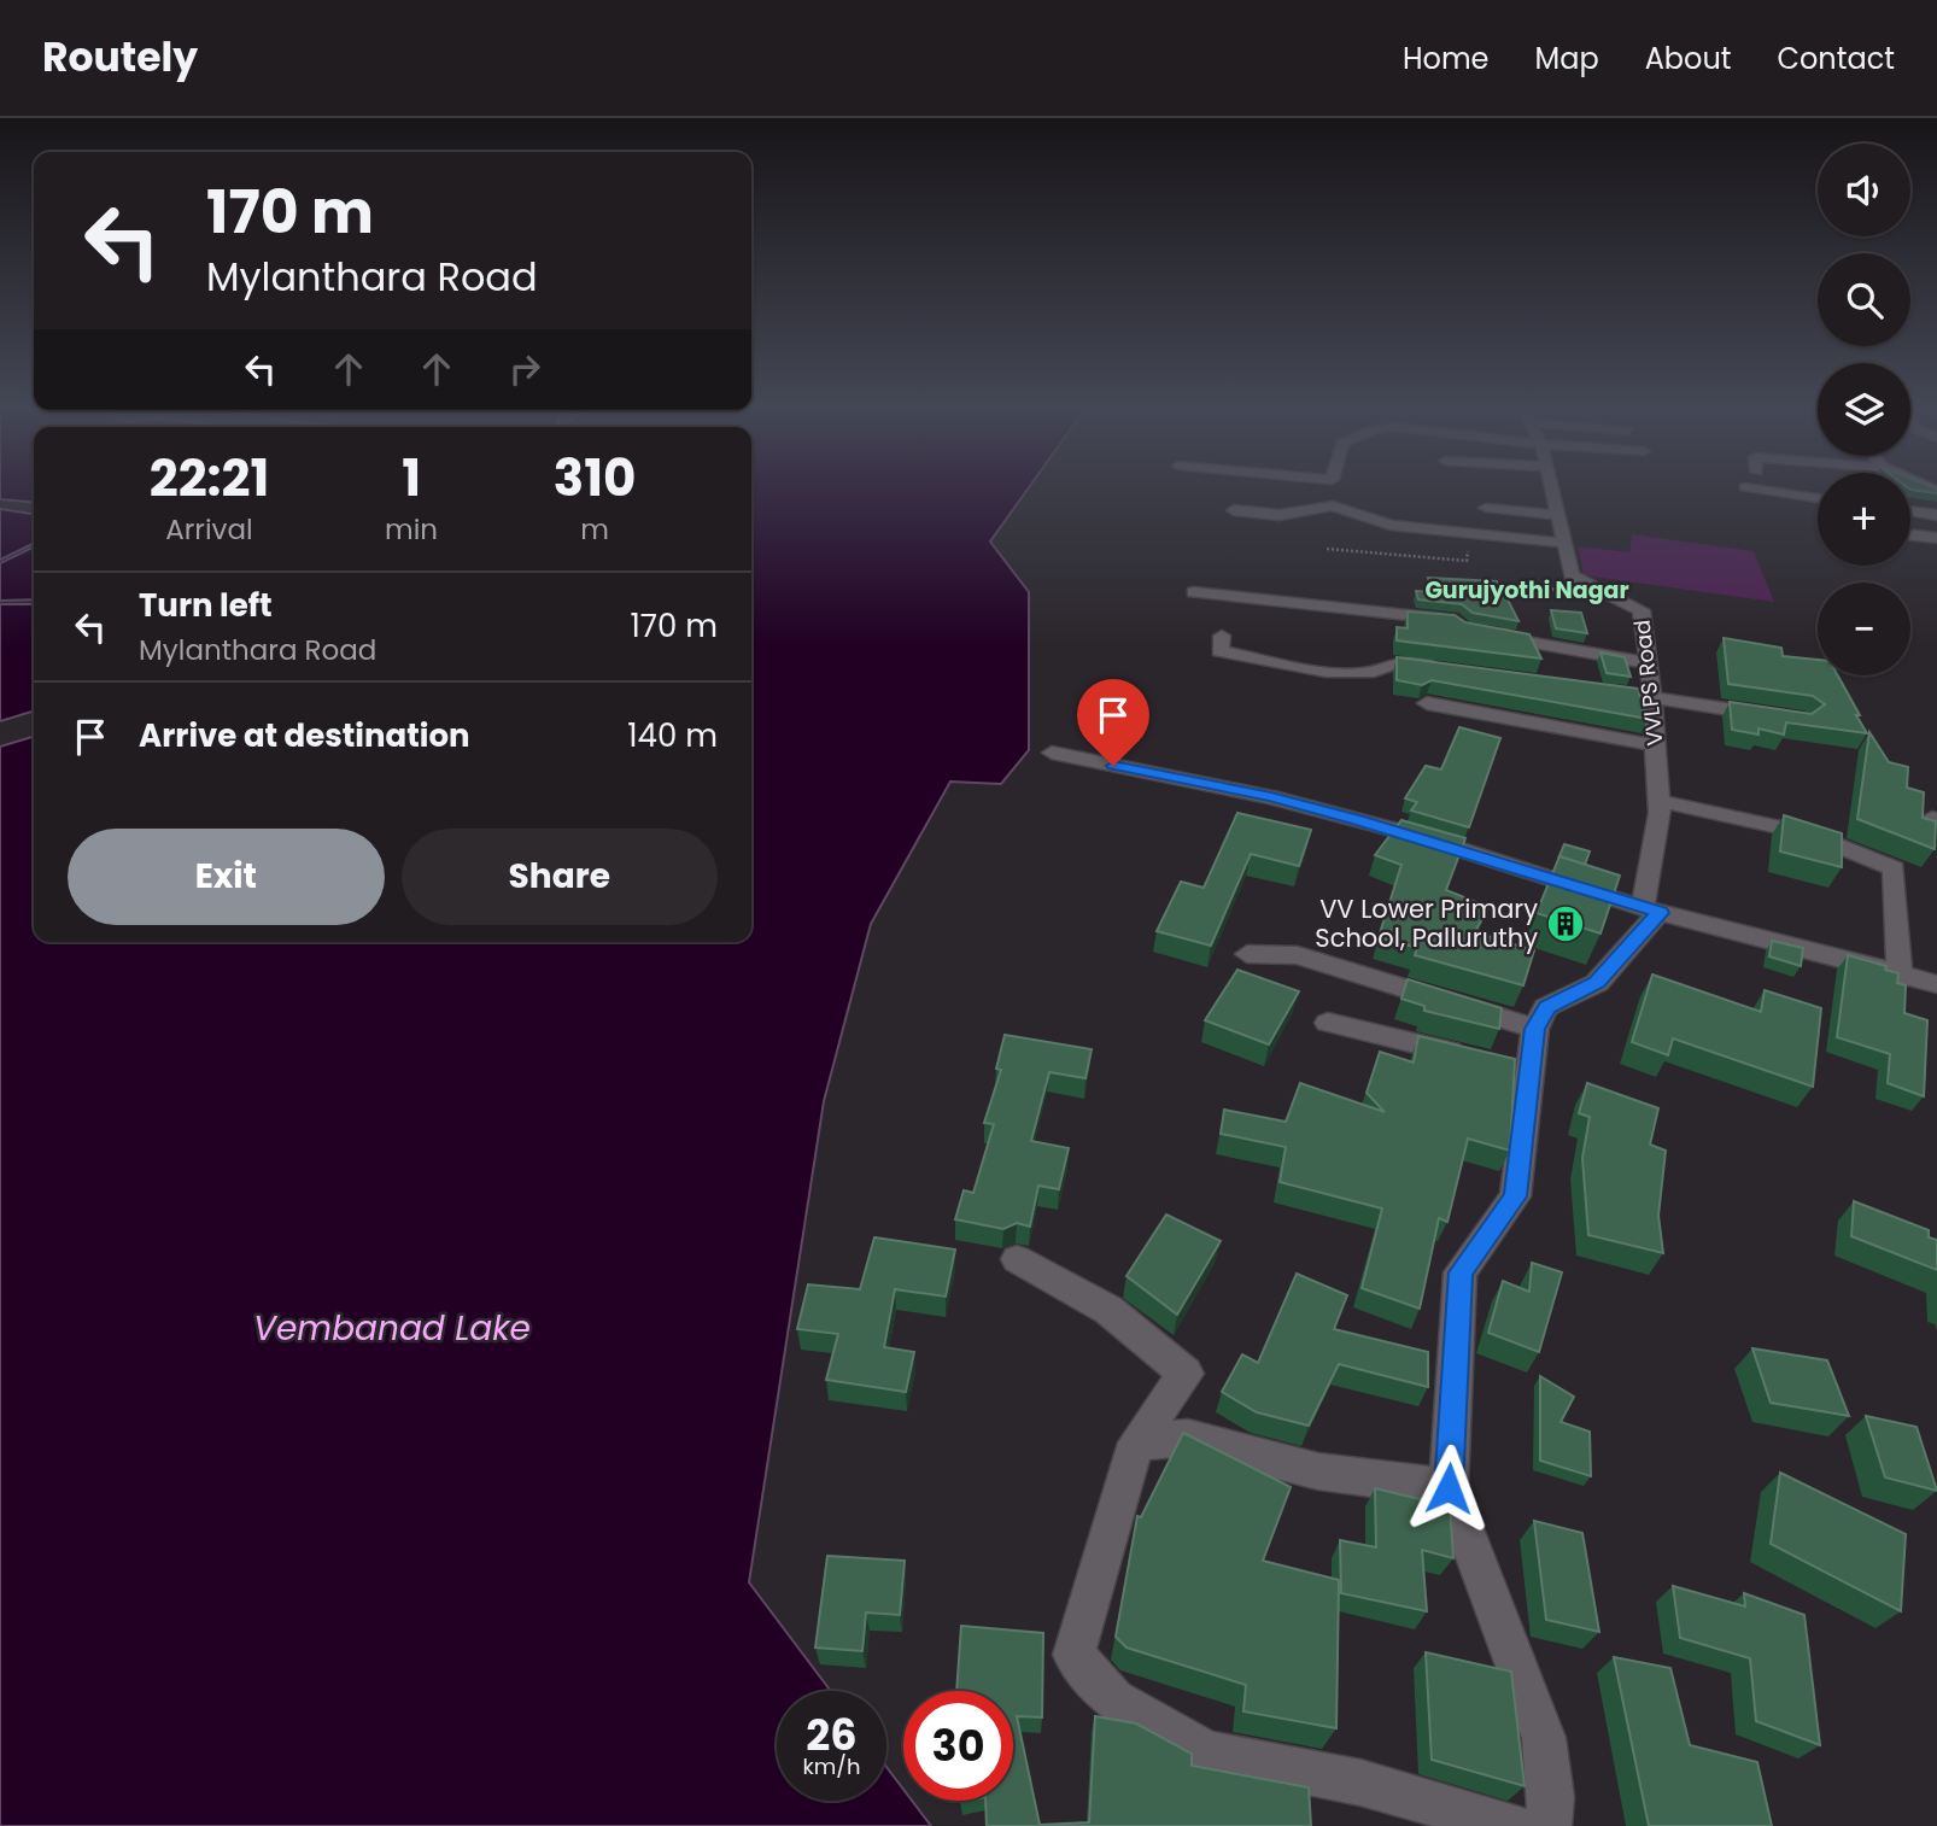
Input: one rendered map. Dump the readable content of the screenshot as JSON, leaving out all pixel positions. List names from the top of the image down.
{
  "streets": {
    "street": ["VVLPS Road"]
  },
  "districts": ["Gurujyothi Nagar"],
  "water": ["Vembanad Lake"],
  "places": {
    "building": ["VV Lower Primary School, Palluruthy"]
  },
  "page": {
    "header": "Routely",
    "nav": [
      "Home",
      "Map",
      "About",
      "Contact"
    ],
    "map_buttons": ["+", "−"],
    "turn": ["170 m", "Mylanthara Road"],
    "eta": [
      "22:21",
      "Arrival",
      "1",
      "min",
      "310",
      "m"
    ],
    "list": [
      {
        "name": "Turn left",
        "note": "Mylanthara Road",
        "value": "170 m"
      },
      {
        "name": "Arrive at destination",
        "value": "140 m"
      }
    ],
    "buttons": ["Exit", "Share"],
    "speed": "26 km/h",
    "limit": "30"
  }
}
